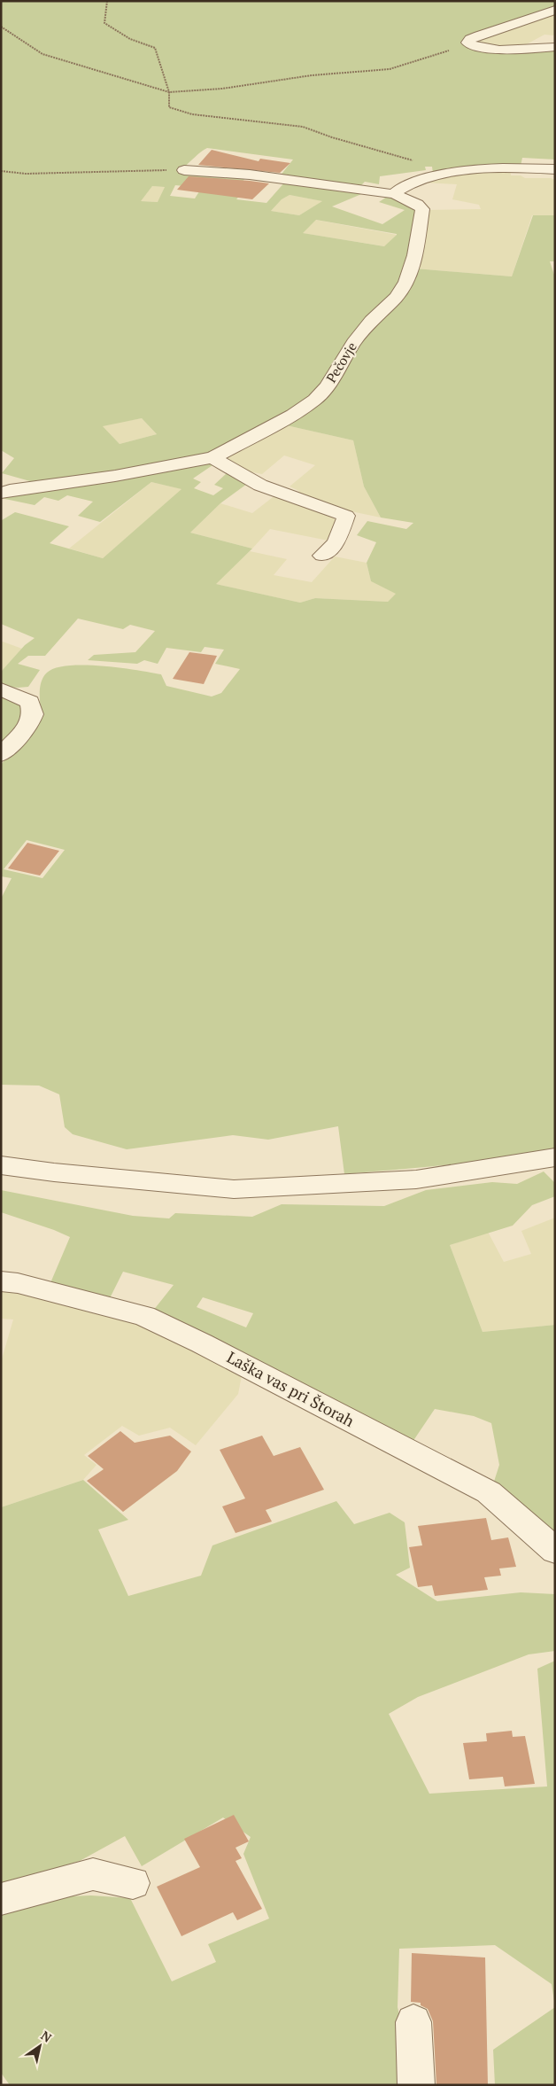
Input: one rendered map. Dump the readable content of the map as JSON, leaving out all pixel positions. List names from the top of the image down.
{
  "streets": {
    "street": ["Pečovje", "Laška vas pri Štorah"]
  },
  "north": "top right"
}
